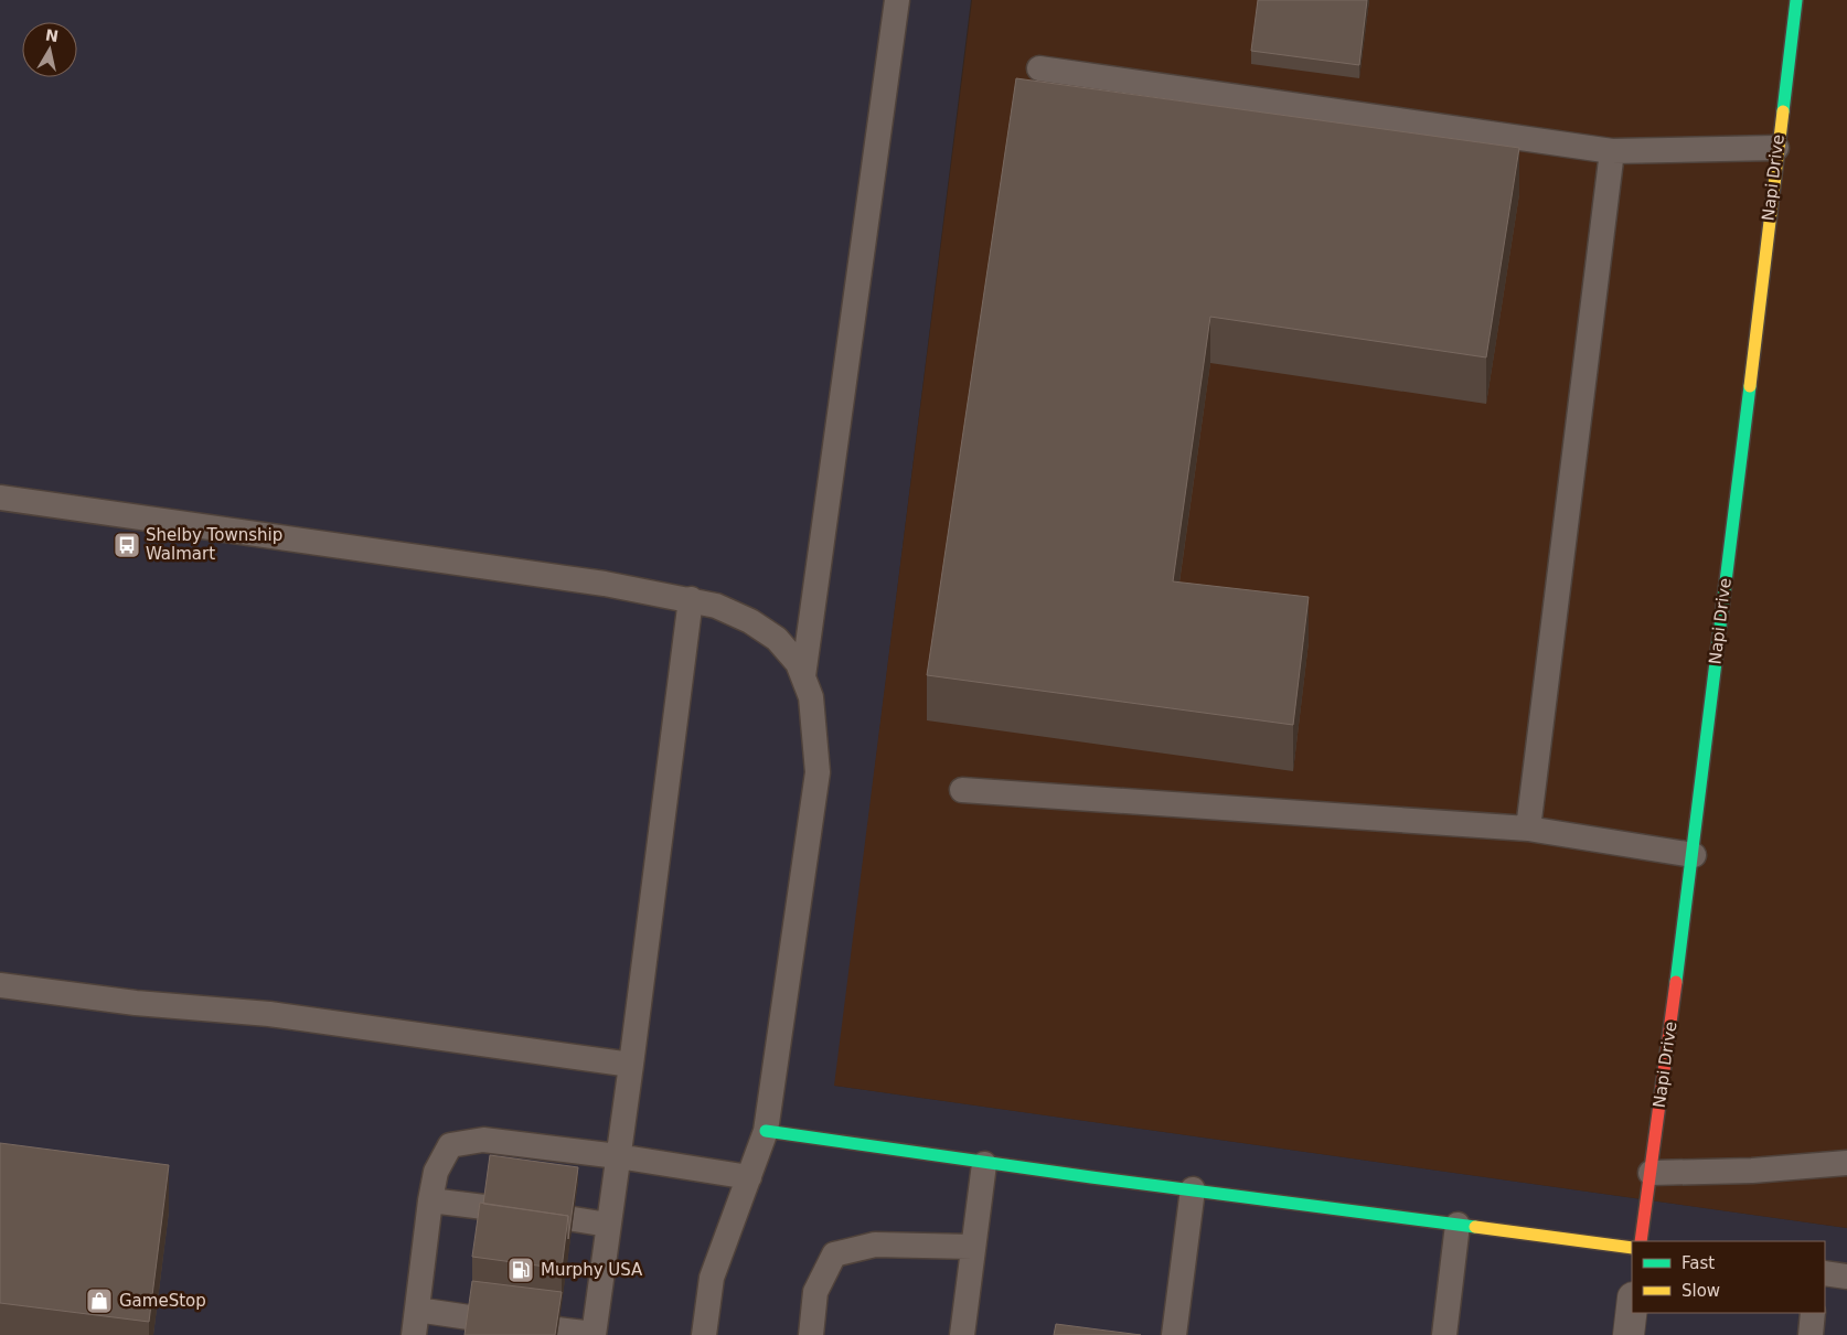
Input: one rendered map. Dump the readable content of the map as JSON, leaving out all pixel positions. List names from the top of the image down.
{
  "streets": {
    "street": ["Napi Drive"]
  },
  "places": {
    "bus stop": ["Shelby Township Walmart"],
    "fuel station": ["Murphy USA"],
    "shop": ["GameStop"]
  },
  "legend": ["Fast", "Slow"],
  "north": "top"
}
